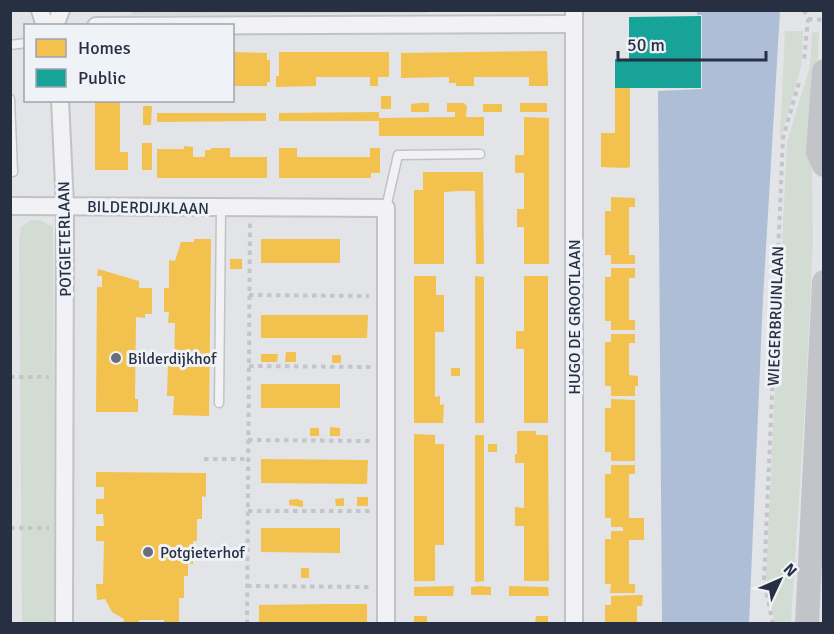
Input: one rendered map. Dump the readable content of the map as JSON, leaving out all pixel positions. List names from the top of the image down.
{
  "streets": {
    "street": ["BILDERDIJKLAAN", "POTGIETERLAAN", "HUGO DE GROOTLAAN"],
    "path": ["WIEGERBRUINLAAN"]
  },
  "crossings": [
    ["BILDERDIJKLAAN", "POTGIETERLAAN"]
  ],
  "places": ["Bilderdijkhof", "Potgieterhof"],
  "legend": ["Homes", "Public"],
  "scale_bar": "50 m",
  "north": "top right"
}
